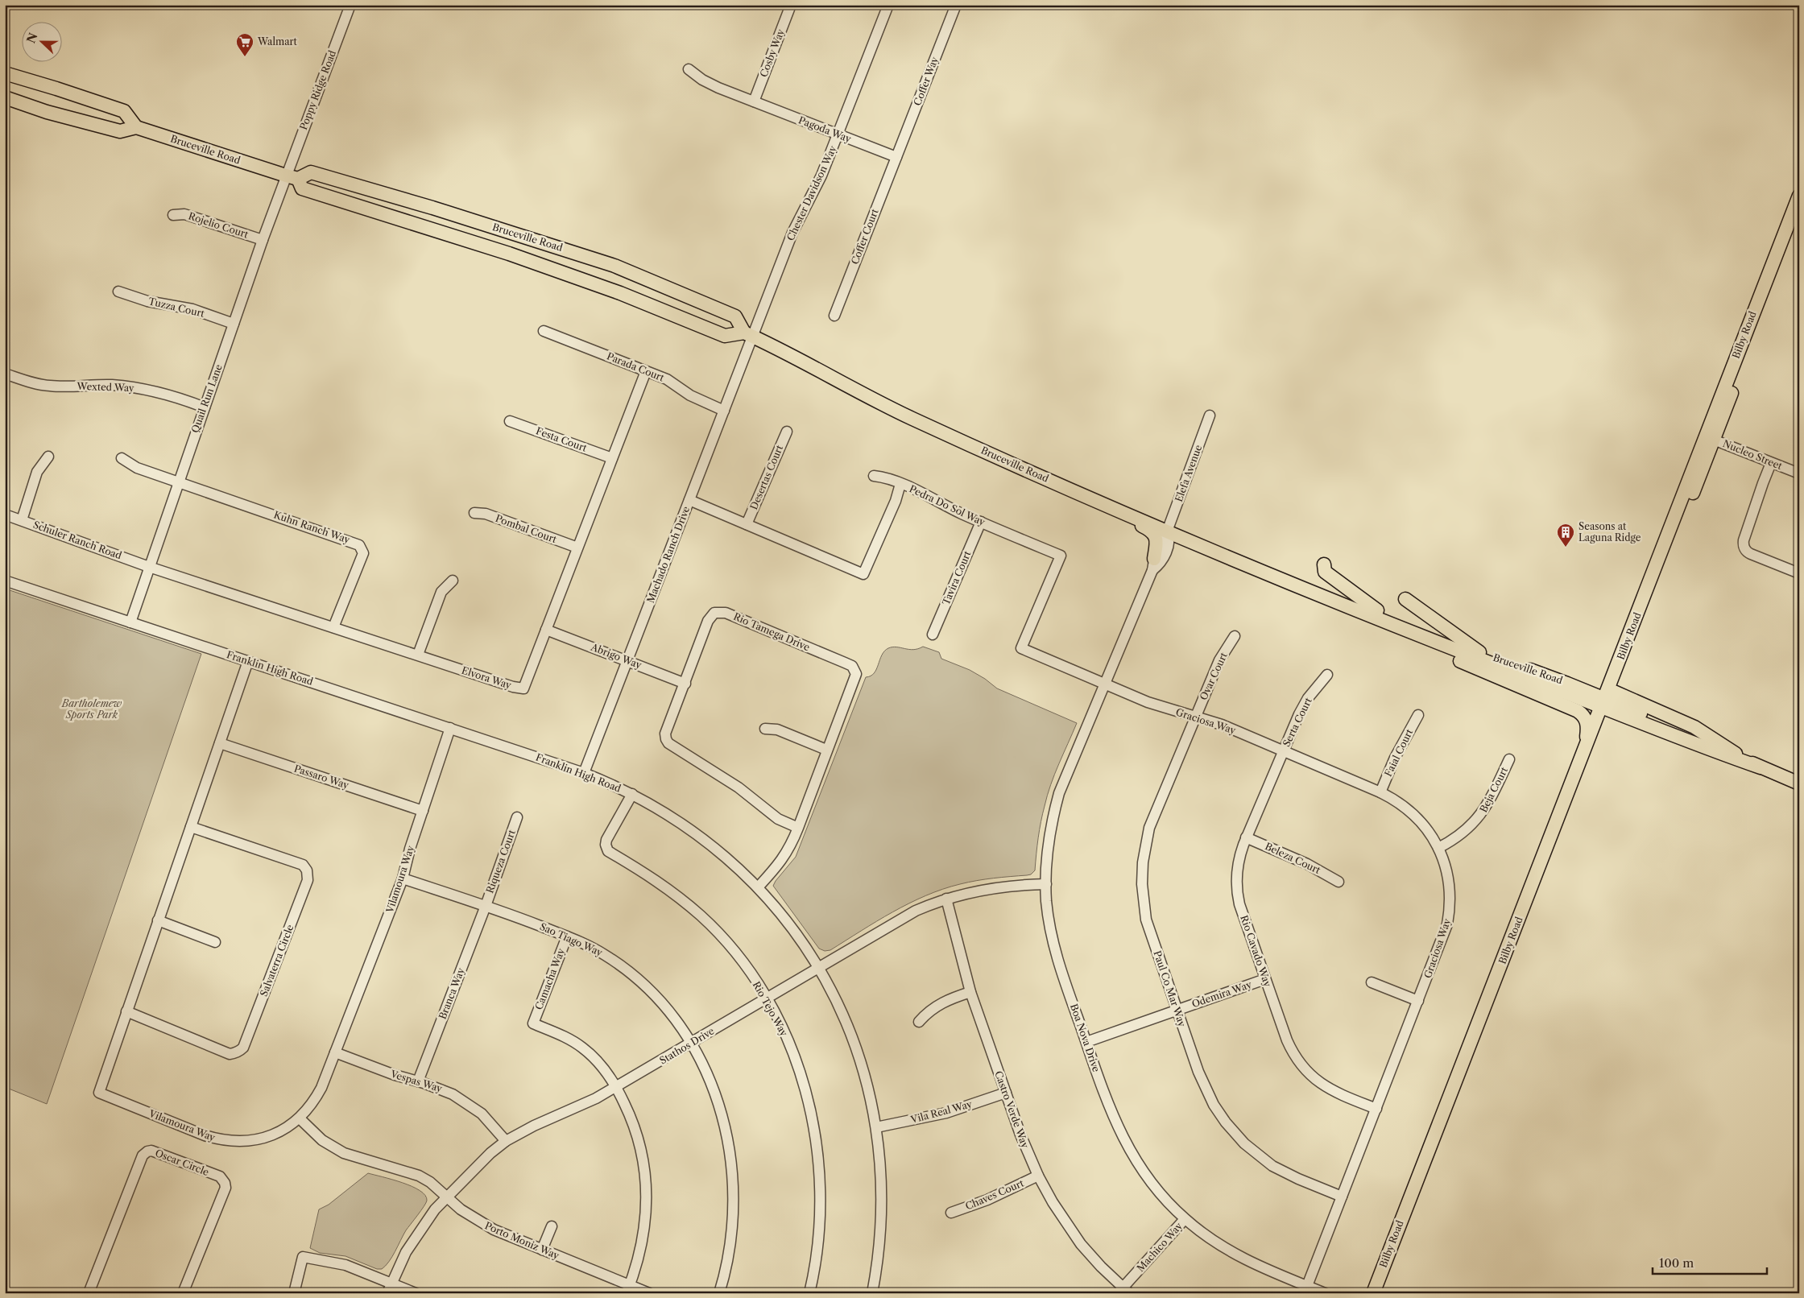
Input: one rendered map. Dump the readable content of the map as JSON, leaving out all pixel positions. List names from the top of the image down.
{
  "streets": {
    "main road": ["Bruceville Road", "Bilby Road"],
    "street": [
      "Cosby Way",
      "Coffer Way",
      "Poppy Ridge Road",
      "Pagoda Way",
      "Chester Davidson Way",
      "Rojelio Court",
      "Coffer Court",
      "Tuzza Court",
      "Parada Court",
      "Wexted Way",
      "Quail Run Lane",
      "Festa Court",
      "Nucleo Street",
      "Elefa Avenue",
      "Desertas Court",
      "Pedra Do Sol Way",
      "Kuhn Ranch Way",
      "Pombal Court",
      "Schuler Ranch Road",
      "Machado Ranch Drive",
      "Tavira Court",
      "Rio Tamega Drive",
      "Abrigo Way",
      "Franklin High Road",
      "Ovar Court",
      "Elvora Way",
      "Graciosa Way",
      "Serta Court",
      "Faial Court",
      "Passaro Way",
      "Beja Court",
      "Beleza Court",
      "Riqueza Court",
      "Vilamoura Way",
      "Sao Tiago Way",
      "Rio Cavado Way",
      "Salvaterra Circle",
      "Camacha Way",
      "Paul Co Mar Way",
      "Branca Way",
      "Odemira Way",
      "Rio Tejo Way",
      "Boa Nova Drive",
      "Stathos Drive",
      "Vespas Way",
      "Castro Verde Way",
      "Vila Real Way",
      "Oscar Circle",
      "Chaves Court",
      "Porto Moniz Way",
      "Machico Way"
    ]
  },
  "crossings": [
    ["Cosby Way", "Pagoda Way"],
    ["Coffer Way", "Pagoda Way"],
    ["Coffer Way", "Coffer Court"],
    ["Poppy Ridge Road", "Bruceville Road"],
    ["Poppy Ridge Road", "Quail Run Lane"],
    ["Pagoda Way", "Chester Davidson Way"],
    ["Pagoda Way", "Coffer Court"],
    ["Bruceville Road", "Chester Davidson Way"],
    ["Bruceville Road", "Bilby Road"],
    ["Bruceville Road", "Quail Run Lane"],
    ["Bruceville Road", "Elefa Avenue"],
    ["Bruceville Road", "Machado Ranch Drive"],
    ["Chester Davidson Way", "Machado Ranch Drive"],
    ["Rojelio Court", "Quail Run Lane"],
    ["Tuzza Court", "Quail Run Lane"],
    ["Bilby Road", "Nucleo Street"],
    ["Parada Court", "Machado Ranch Drive"],
    ["Parada Court", "Elvora Way"],
    ["Wexted Way", "Quail Run Lane"],
    ["Quail Run Lane", "Kuhn Ranch Way"],
    ["Quail Run Lane", "Schuler Ranch Road"],
    ["Quail Run Lane", "Franklin High Road"],
    ["Quail Run Lane", "Elvora Way"],
    ["Festa Court", "Elvora Way"],
    ["Elefa Avenue", "Pedra Do Sol Way"],
    ["Elefa Avenue", "Graciosa Way"],
    ["Elefa Avenue", "Boa Nova Drive"],
    ["Desertas Court", "Pedra Do Sol Way"],
    ["Pedra Do Sol Way", "Machado Ranch Drive"],
    ["Pedra Do Sol Way", "Tavira Court"],
    ["Pedra Do Sol Way", "Graciosa Way"],
    ["Pedra Do Sol Way", "Boa Nova Drive"],
    ["Kuhn Ranch Way", "Elvora Way"],
    ["Pombal Court", "Elvora Way"],
    ["Schuler Ranch Road", "Elvora Way"],
    ["Machado Ranch Drive", "Abrigo Way"],
    ["Machado Ranch Drive", "Franklin High Road"],
    ["Rio Tamega Drive", "Abrigo Way"],
    ["Rio Tamega Drive", "Franklin High Road"],
    ["Abrigo Way", "Elvora Way"],
    ["Franklin High Road", "Vilamoura Way"],
    ["Franklin High Road", "Rio Tejo Way"],
    ["Franklin High Road", "Stathos Drive"],
    ["Franklin High Road", "Vila Real Way"],
    ["Ovar Court", "Graciosa Way"],
    ["Ovar Court", "Paul Co Mar Way"],
    ["Graciosa Way", "Serta Court"],
    ["Graciosa Way", "Faial Court"],
    ["Graciosa Way", "Beja Court"],
    ["Graciosa Way", "Rio Cavado Way"],
    ["Graciosa Way", "Paul Co Mar Way"],
    ["Graciosa Way", "Boa Nova Drive"],
    ["Serta Court", "Rio Cavado Way"],
    ["Passaro Way", "Vilamoura Way"],
    ["Beleza Court", "Rio Cavado Way"],
    ["Riqueza Court", "Sao Tiago Way"],
    ["Riqueza Court", "Branca Way"],
    ["Vilamoura Way", "Sao Tiago Way"],
    ["Vilamoura Way", "Salvaterra Circle"],
    ["Vilamoura Way", "Vespas Way"],
    ["Vilamoura Way", "Porto Moniz Way"],
    ["Sao Tiago Way", "Camacha Way"],
    ["Sao Tiago Way", "Branca Way"],
    ["Sao Tiago Way", "Stathos Drive"],
    ["Rio Cavado Way", "Odemira Way"],
    ["Camacha Way", "Stathos Drive"],
    ["Camacha Way", "Porto Moniz Way"],
    ["Paul Co Mar Way", "Odemira Way"],
    ["Branca Way", "Vespas Way"],
    ["Odemira Way", "Boa Nova Drive"],
    ["Rio Tejo Way", "Stathos Drive"],
    ["Boa Nova Drive", "Stathos Drive"],
    ["Boa Nova Drive", "Machico Way"],
    ["Stathos Drive", "Vespas Way"],
    ["Stathos Drive", "Castro Verde Way"],
    ["Stathos Drive", "Porto Moniz Way"],
    ["Castro Verde Way", "Vila Real Way"],
    ["Castro Verde Way", "Chaves Court"],
    ["Castro Verde Way", "Machico Way"]
  ],
  "parks": ["Bartholemew Sports Park"],
  "places": {
    "supermarket": ["Walmart"],
    "building": ["Seasons at Laguna Ridge"]
  },
  "scale_bar": "100 m",
  "north": "left"
}
